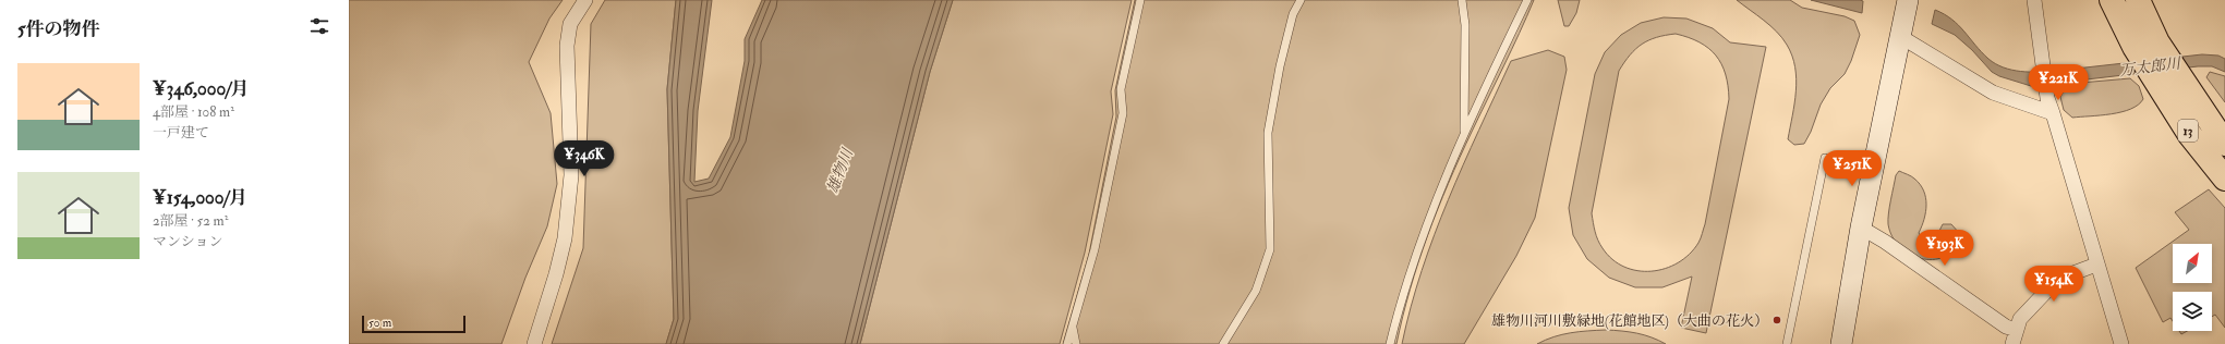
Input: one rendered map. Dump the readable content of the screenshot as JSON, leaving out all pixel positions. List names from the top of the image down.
{
  "streets": {
    "highway": ["13"]
  },
  "water": ["万太郎川", "雄物川"],
  "places": ["雄物川河川敷緑地(花館地区)（大曲の花火）"],
  "scale_bar": "50 m",
  "north": "top right",
  "page": {
    "heading": "5件の物件",
    "list": [
      {
        "name": "¥346,000/月",
        "note": "4部屋 · 108 m² · 一戸建て"
      },
      {
        "name": "¥154,000/月",
        "note": "2部屋 · 52 m² · マンション"
      }
    ],
    "price": [
      "¥221K",
      "¥346K",
      "¥251K",
      "¥193K",
      "¥154K"
    ],
    "scale": "50 m"
  }
}
